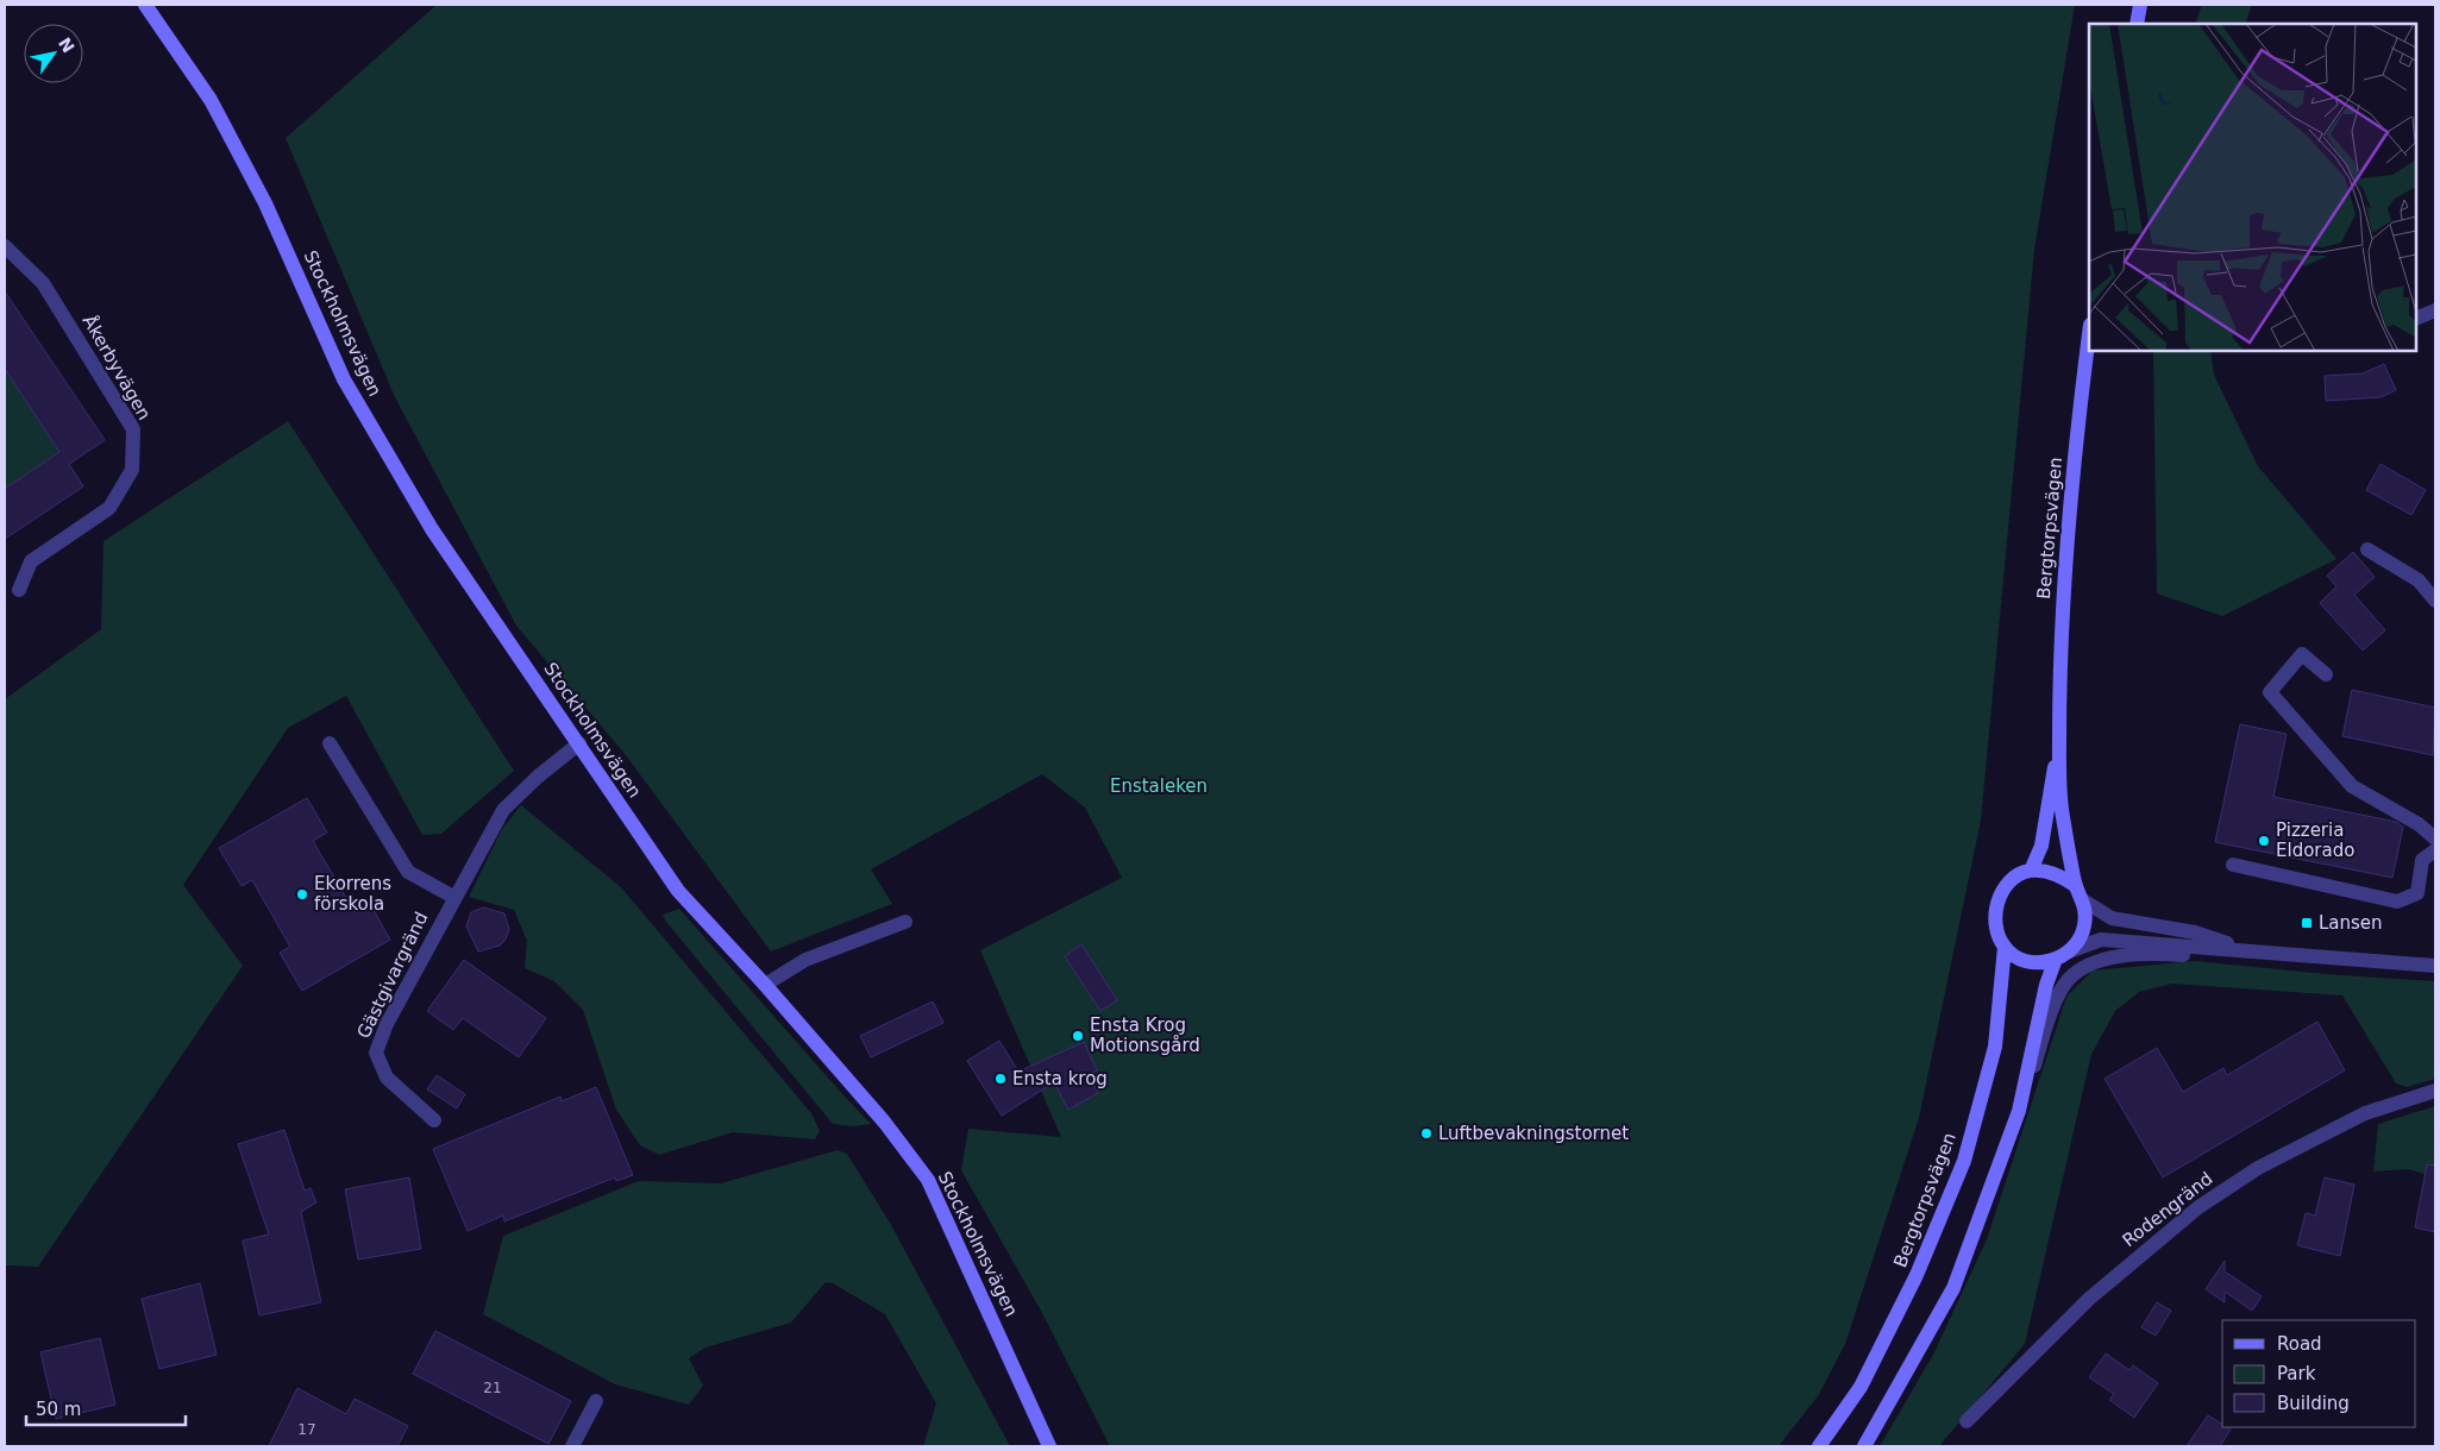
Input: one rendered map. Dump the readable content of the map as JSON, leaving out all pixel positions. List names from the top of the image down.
{
  "streets": {
    "main road": ["Stockholmsvägen", "Bergtorpsvägen"],
    "street": ["Åkerbyvägen", "Gästgivargränd", "Rodengränd"]
  },
  "crossings": [
    ["Stockholmsvägen", "Gästgivargränd"]
  ],
  "parks": ["Enstaleken"],
  "places": {
    "other": [
      "Pizzeria Eldorado",
      "Ekorrens förskola",
      "Ensta Krog Motionsgård",
      "Ensta krog",
      "Luftbevakningstornet"
    ],
    "transit": ["Lansen"]
  },
  "house_numbers": ["21", "17"],
  "legend": ["Road", "Park", "Building"],
  "scale_bar": "50 m",
  "north": "top right"
}
